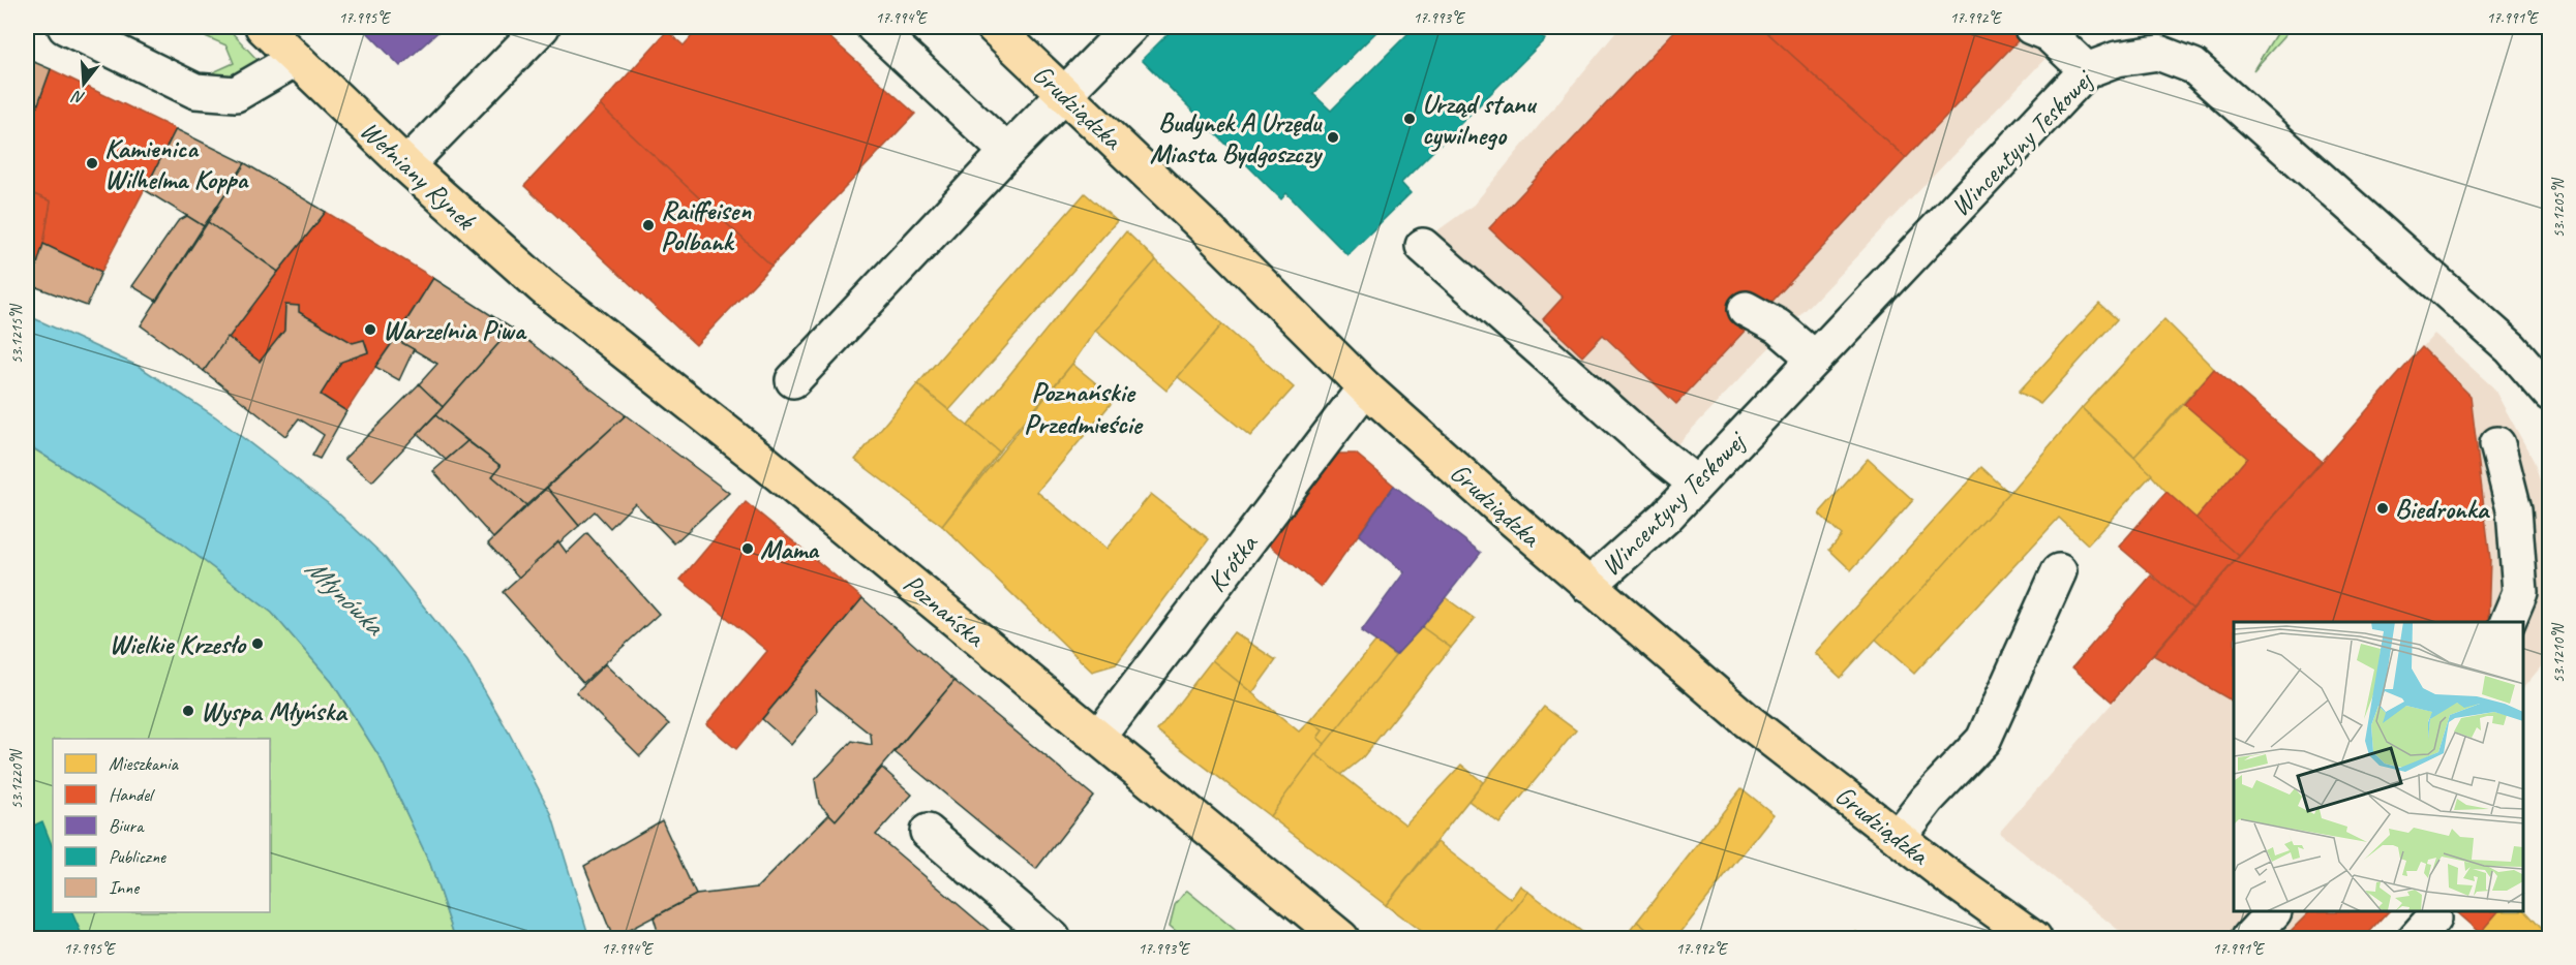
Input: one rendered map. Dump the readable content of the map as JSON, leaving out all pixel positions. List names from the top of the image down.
{
  "streets": {
    "main road": ["Grudziądzka", "Wełniany Rynek", "Poznańska"],
    "street": ["Wincentyny Teskowej", "Krótka"]
  },
  "crossings": [
    ["Grudziądzka", "Wincentyny Teskowej"],
    ["Grudziądzka", "Krótka"],
    ["Wełniany Rynek", "Poznańska"],
    ["Krótka", "Poznańska"]
  ],
  "districts": ["Poznańskie Przedmieście"],
  "water": ["Młynówka"],
  "places": [
    "Urząd stanu cywilnego",
    "Budynek A Urzędu Miasta Bydgoszczy",
    "Kamienica Wilhelma Koppa",
    "Raiffeisen Polbank",
    "Warzelnia Piwa",
    "Biedronka",
    "Mama",
    "Wielkie Krzesło",
    "Wyspa Młyńska"
  ],
  "legend": [
    "Mieszkania",
    "Handel",
    "Biura",
    "Publiczne",
    "Inne"
  ],
  "north": "bottom",
  "coordinates": [
    "17.995°E",
    "17.994°E",
    "17.993°E",
    "17.992°E",
    "17.991°E",
    "53.1205°N",
    "53.1215°N",
    "53.1210°N",
    "53.1220°N"
  ]
}
